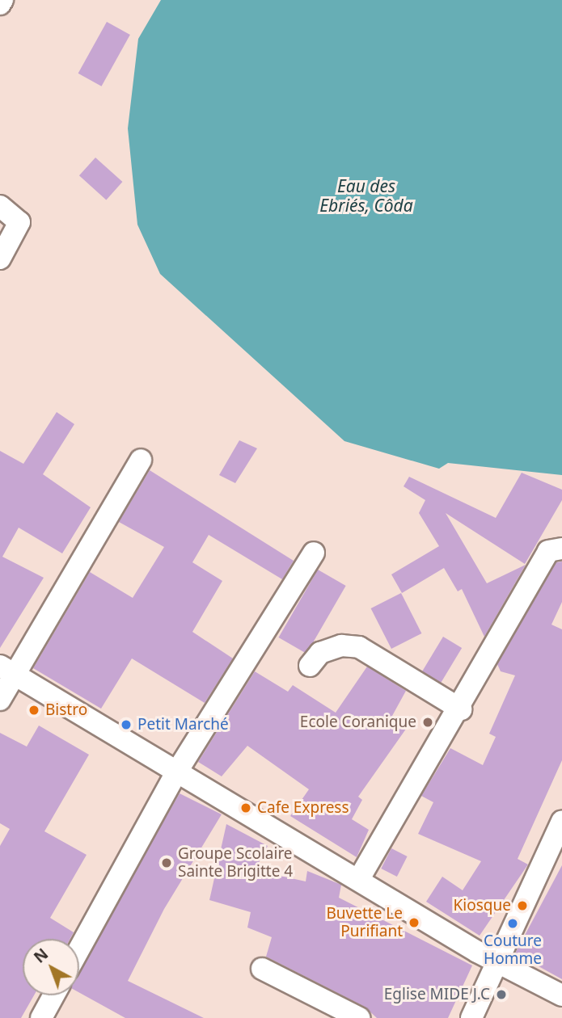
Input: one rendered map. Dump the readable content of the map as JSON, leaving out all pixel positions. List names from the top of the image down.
{
  "water": ["Eau des Ebriés, Côda"],
  "places": [
    "Bistro",
    "Ecole Coranique",
    "Petit Marché",
    "Cafe Express",
    "Groupe Scolaire Sainte Brigitte 4",
    "Kiosque",
    "Buvette Le Purifiant",
    "Couture Homme",
    "Eglise MIDE J.C"
  ],
  "north": "top left"
}
